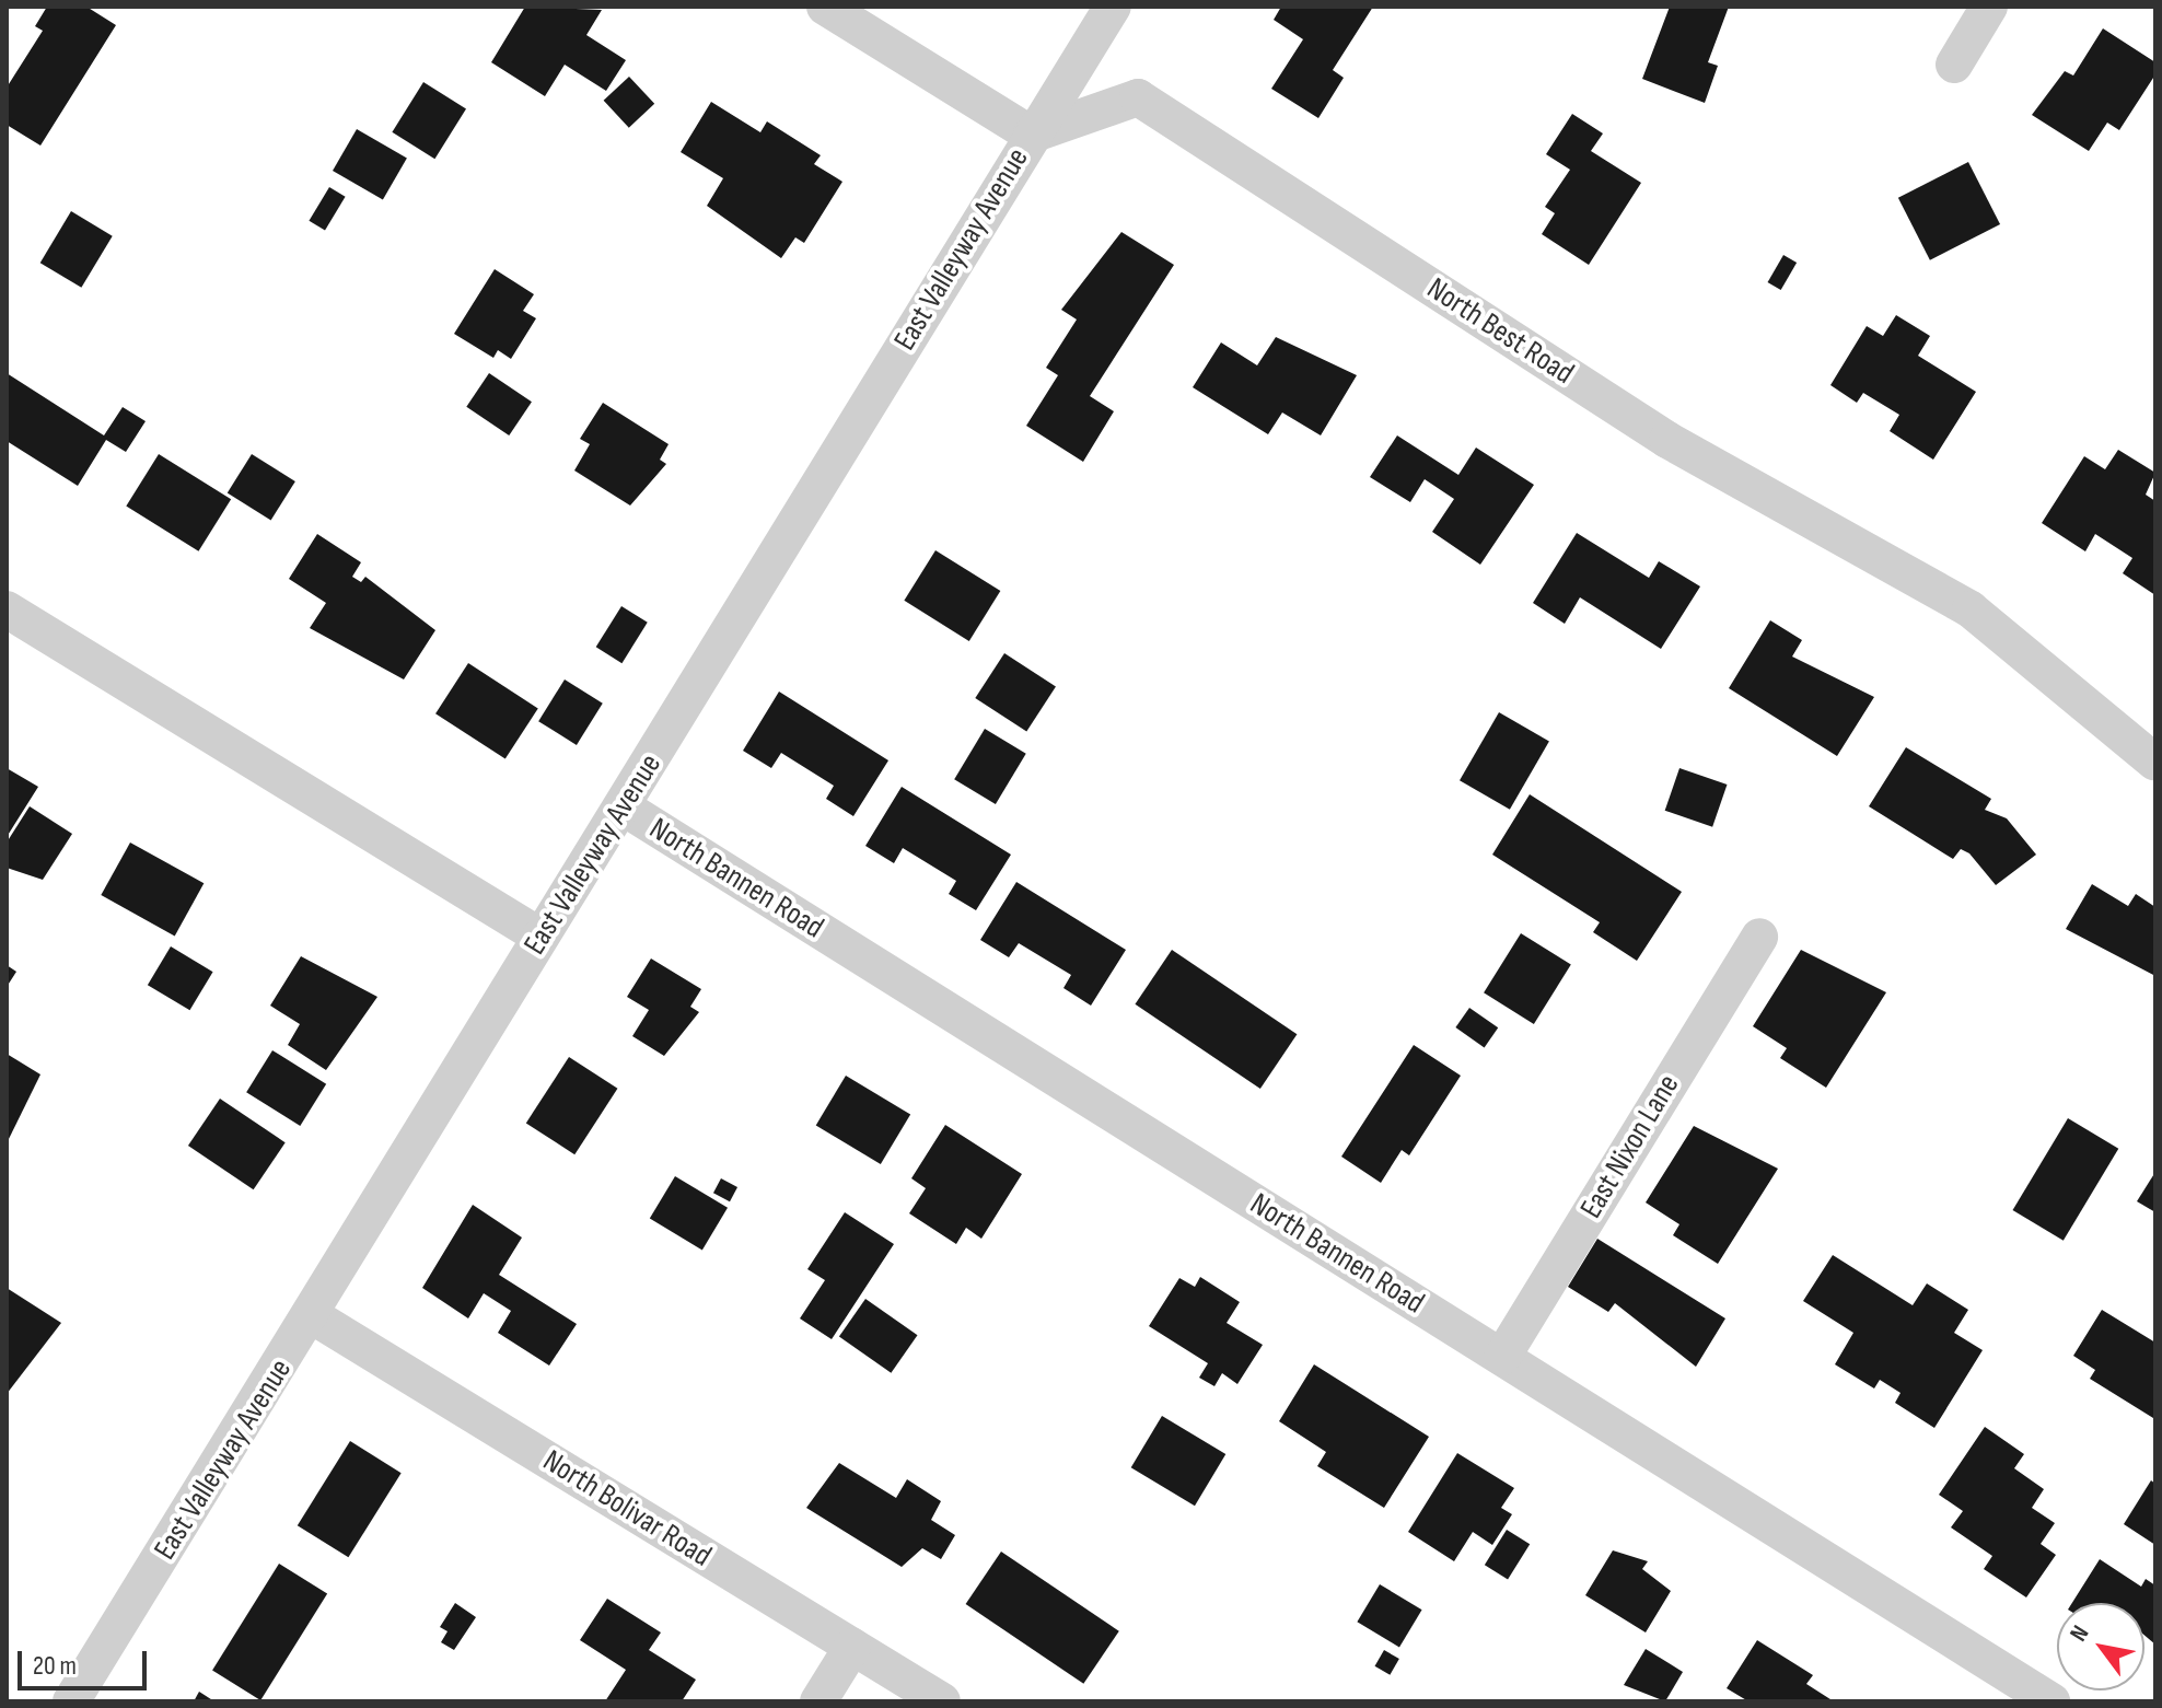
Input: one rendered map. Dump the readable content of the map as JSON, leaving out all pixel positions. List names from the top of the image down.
{
  "streets": {
    "street": [
      "East Valleyway Avenue",
      "North Best Road",
      "North Bannen Road",
      "East Nixon Lane",
      "North Bolivar Road"
    ]
  },
  "crossings": [
    ["East Valleyway Avenue", "North Best Road"],
    ["East Valleyway Avenue", "North Bannen Road"],
    ["East Valleyway Avenue", "North Bolivar Road"],
    ["North Bannen Road", "East Nixon Lane"]
  ],
  "scale_bar": "20 m",
  "north": "top left"
}
